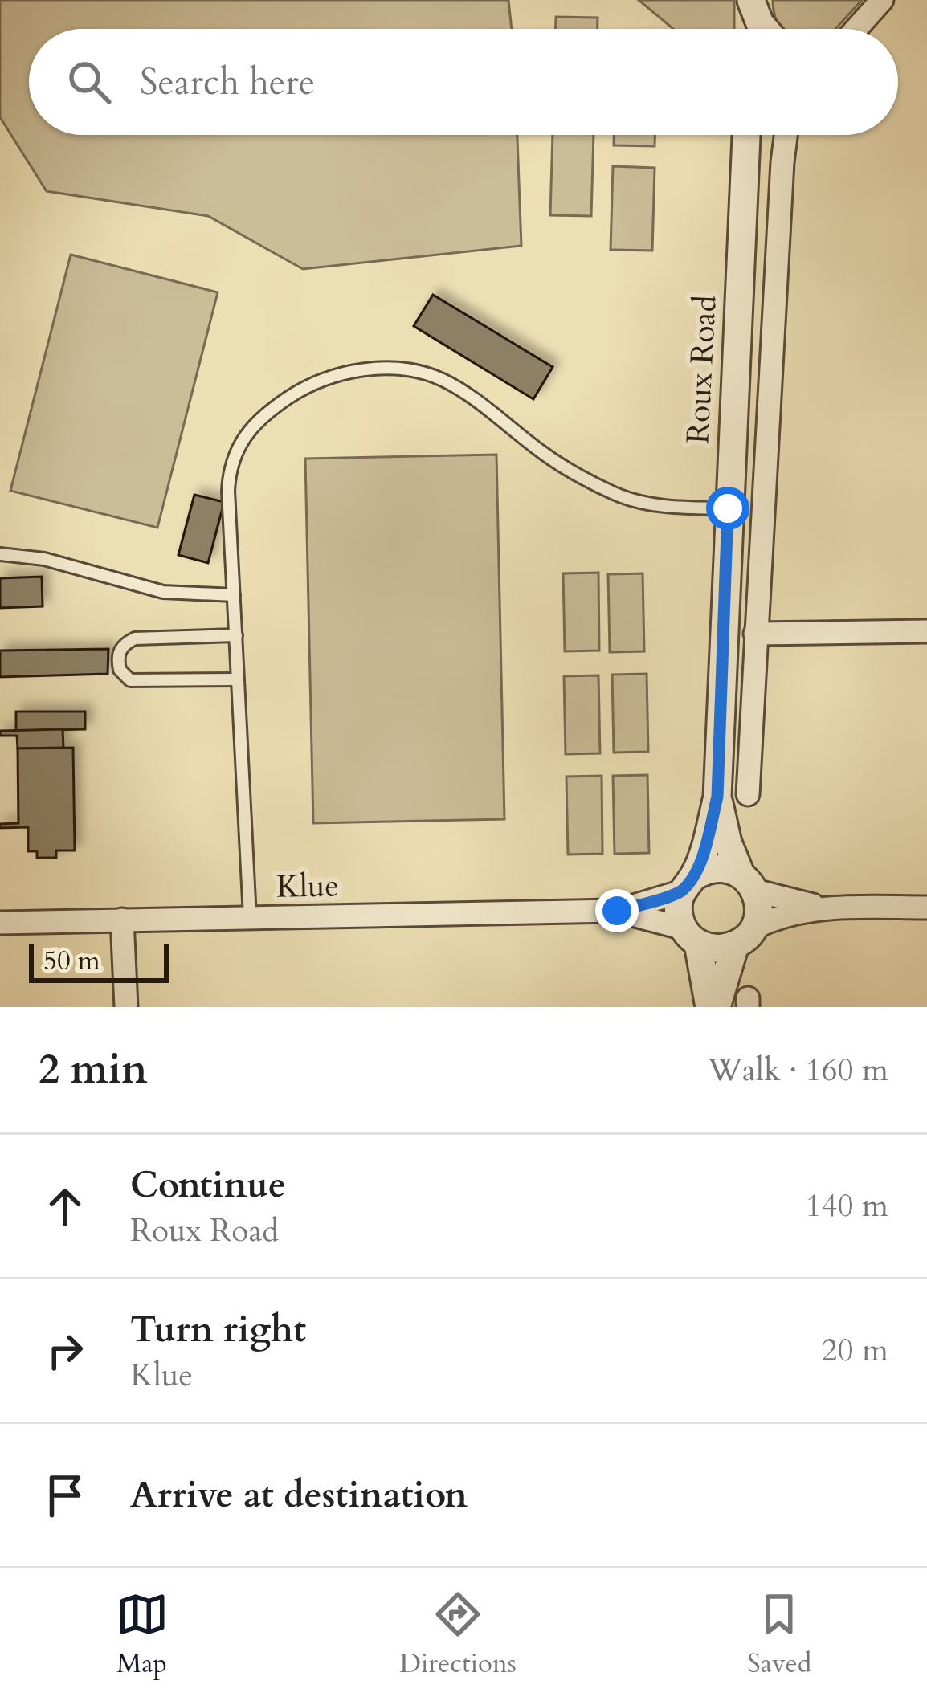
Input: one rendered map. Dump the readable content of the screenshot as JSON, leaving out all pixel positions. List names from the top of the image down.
{
  "streets": {
    "street": ["Roux Road", "Klue"]
  },
  "crossings": [
    ["Roux Road", "Klue"]
  ],
  "scale_bar": "50 m",
  "page": {
    "search": "Search here",
    "scale": "50 m",
    "heading": ["2 min", "Walk · 160 m"],
    "list": [
      ["Continue", "Roux Road", "140 m"],
      ["Turn right", "Klue", "20 m"],
      "Arrive at destination"
    ],
    "nav": ["Map", "Directions", "Saved"]
  }
}
